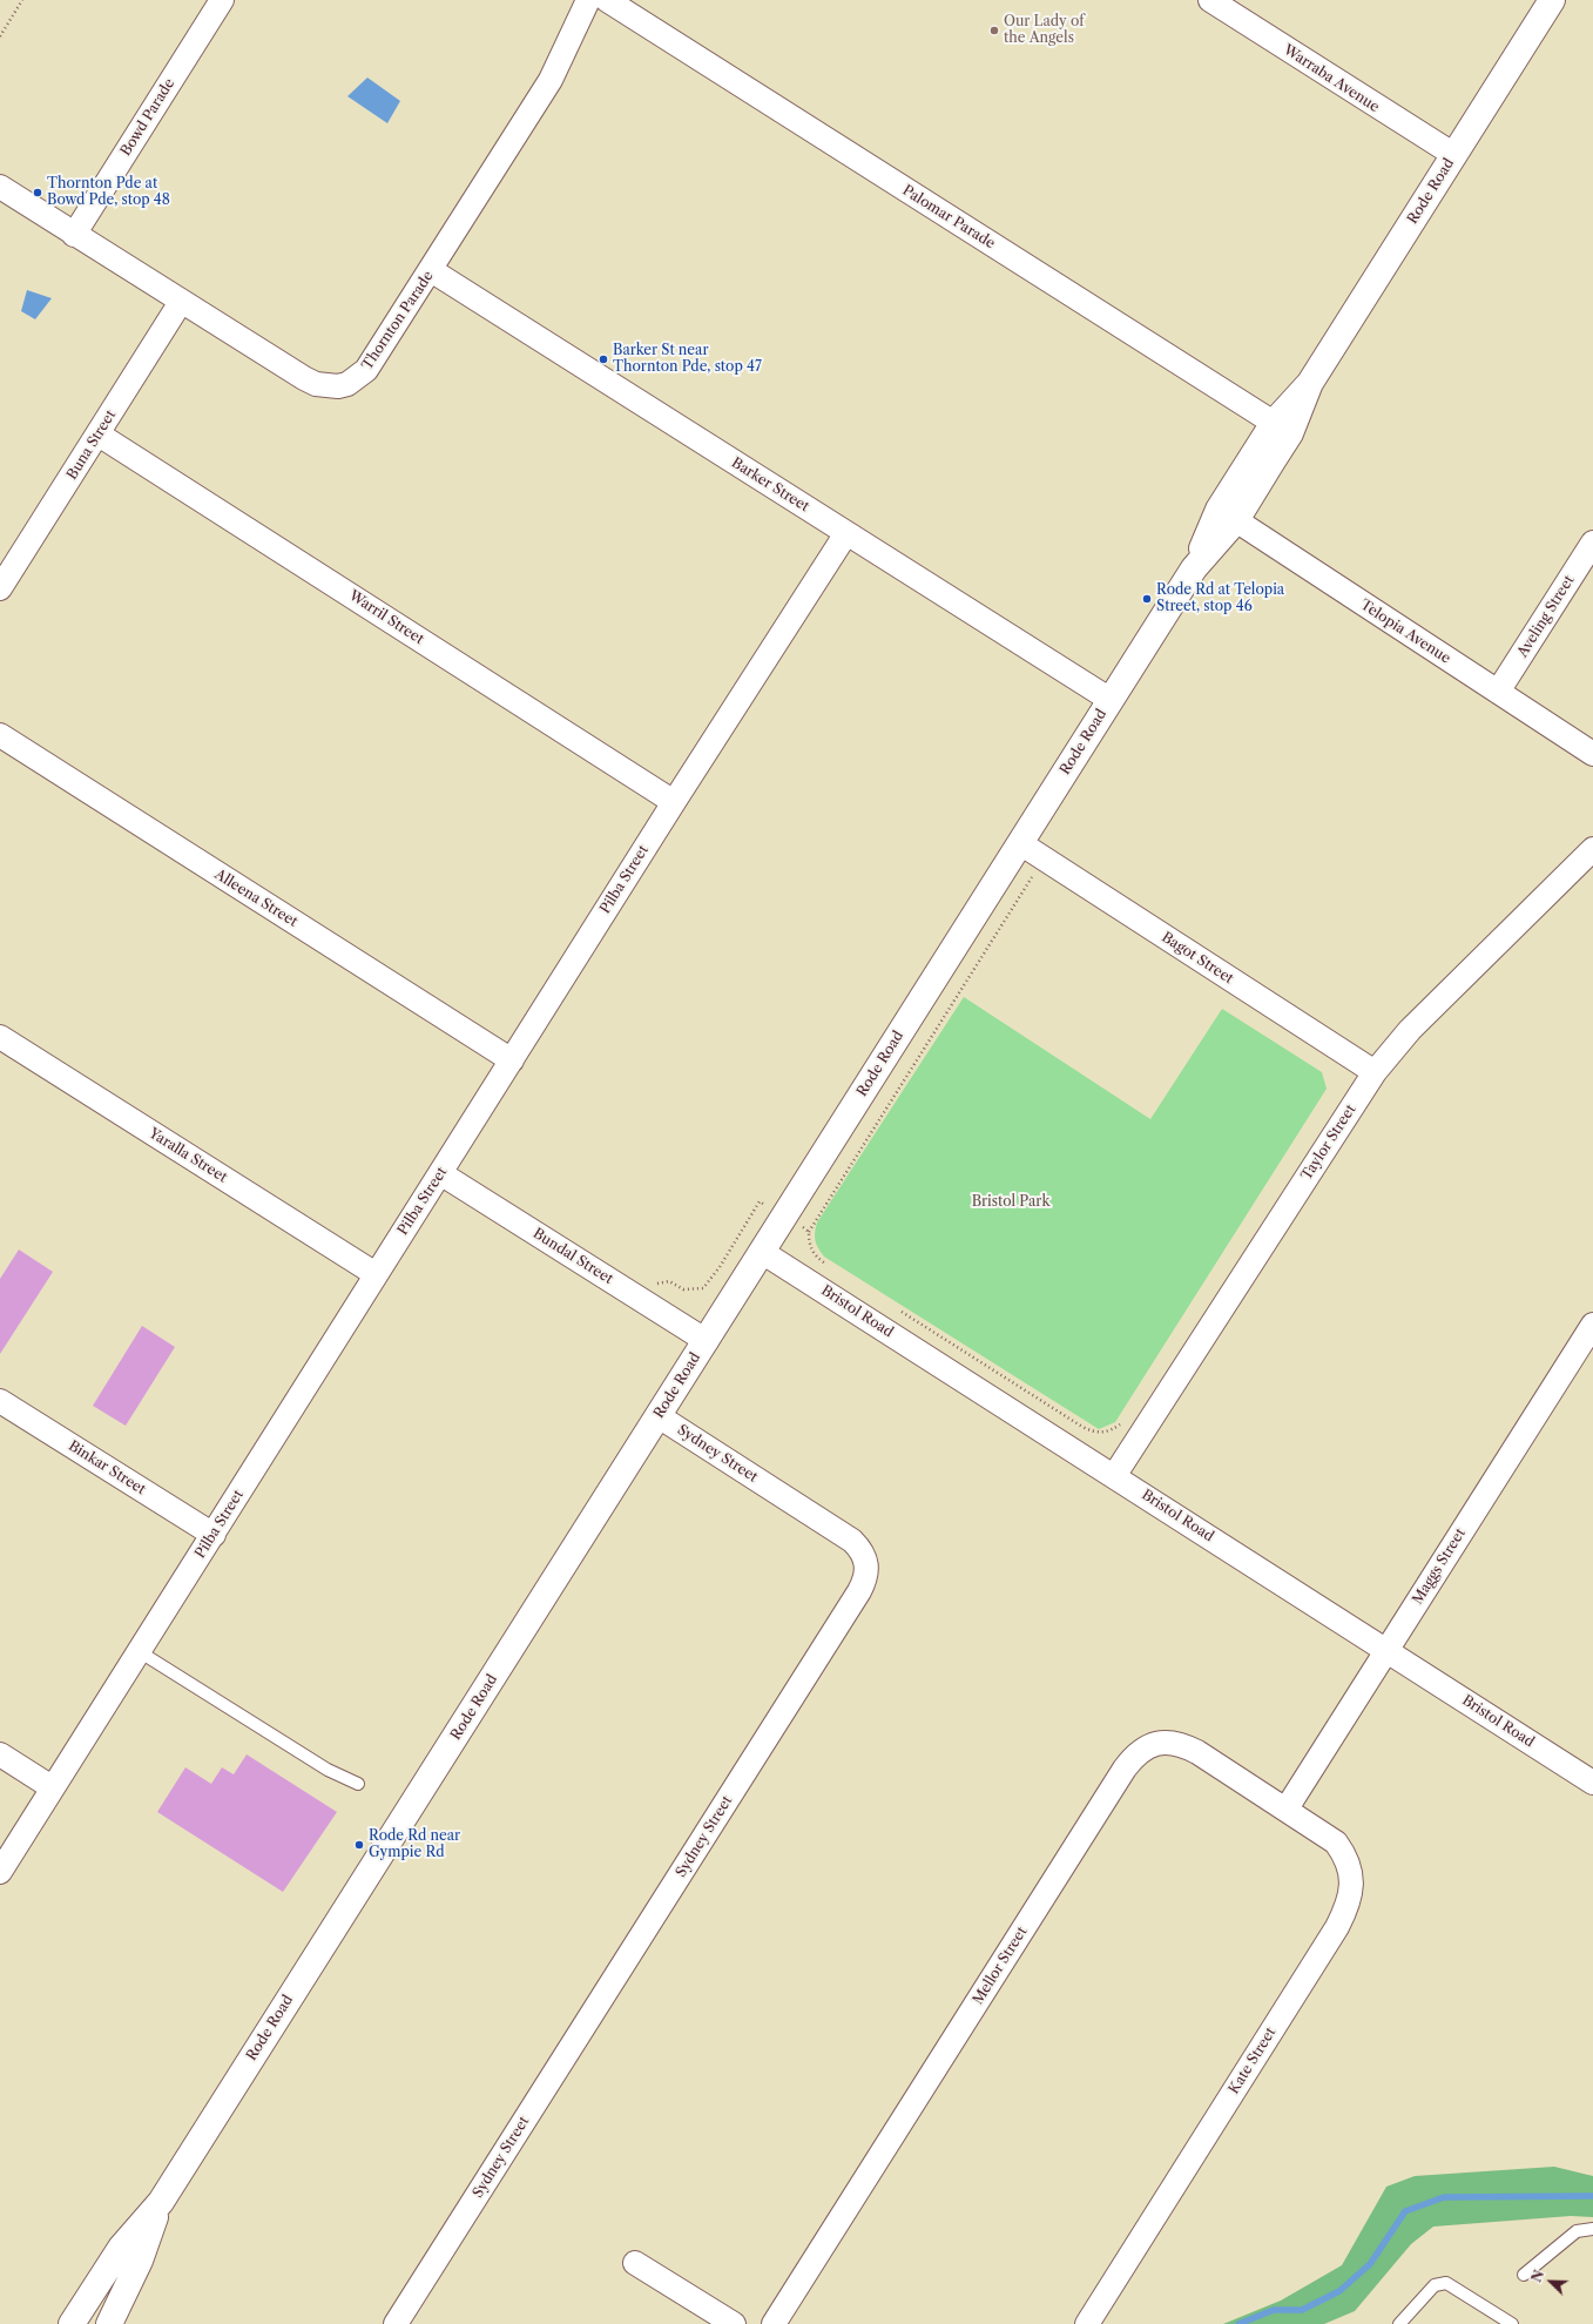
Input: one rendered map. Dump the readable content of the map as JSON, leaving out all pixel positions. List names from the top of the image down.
{
  "streets": {
    "main road": ["Rode Road"],
    "street": [
      "Warraba Avenue",
      "Bowd Parade",
      "Palomar Parade",
      "Thornton Parade",
      "Buna Street",
      "Barker Street",
      "Aveling Street",
      "Warril Street",
      "Telopia Avenue",
      "Pilba Street",
      "Alleena Street",
      "Bagot Street",
      "Taylor Street",
      "Yaralla Street",
      "Bundal Street",
      "Bristol Road",
      "Sydney Street",
      "Binkar Street",
      "Maggs Street",
      "Mellor Street",
      "Kate Street"
    ]
  },
  "crossings": [
    ["Warraba Avenue", "Rode Road"],
    ["Bowd Parade", "Thornton Parade"],
    ["Rode Road", "Palomar Parade"],
    ["Rode Road", "Barker Street"],
    ["Rode Road", "Telopia Avenue"],
    ["Rode Road", "Bagot Street"],
    ["Rode Road", "Bundal Street"],
    ["Rode Road", "Bristol Road"],
    ["Rode Road", "Sydney Street"],
    ["Thornton Parade", "Buna Street"],
    ["Thornton Parade", "Barker Street"],
    ["Buna Street", "Warril Street"],
    ["Barker Street", "Pilba Street"],
    ["Aveling Street", "Telopia Avenue"],
    ["Warril Street", "Pilba Street"],
    ["Pilba Street", "Alleena Street"],
    ["Pilba Street", "Yaralla Street"],
    ["Pilba Street", "Bundal Street"],
    ["Pilba Street", "Binkar Street"],
    ["Bagot Street", "Taylor Street"],
    ["Taylor Street", "Bristol Road"],
    ["Bristol Road", "Maggs Street"],
    ["Maggs Street", "Mellor Street"],
    ["Maggs Street", "Kate Street"],
    ["Mellor Street", "Kate Street"]
  ],
  "parks": ["Bristol Park"],
  "places": [
    "Our Lady of the Angels",
    "Thornton Pde at Bowd Pde, stop 48",
    "Barker St near Thornton Pde, stop 47",
    "Rode Rd at Telopia Street, stop 46",
    "Rode Rd near Gympie Rd"
  ],
  "north": "top left"
}
